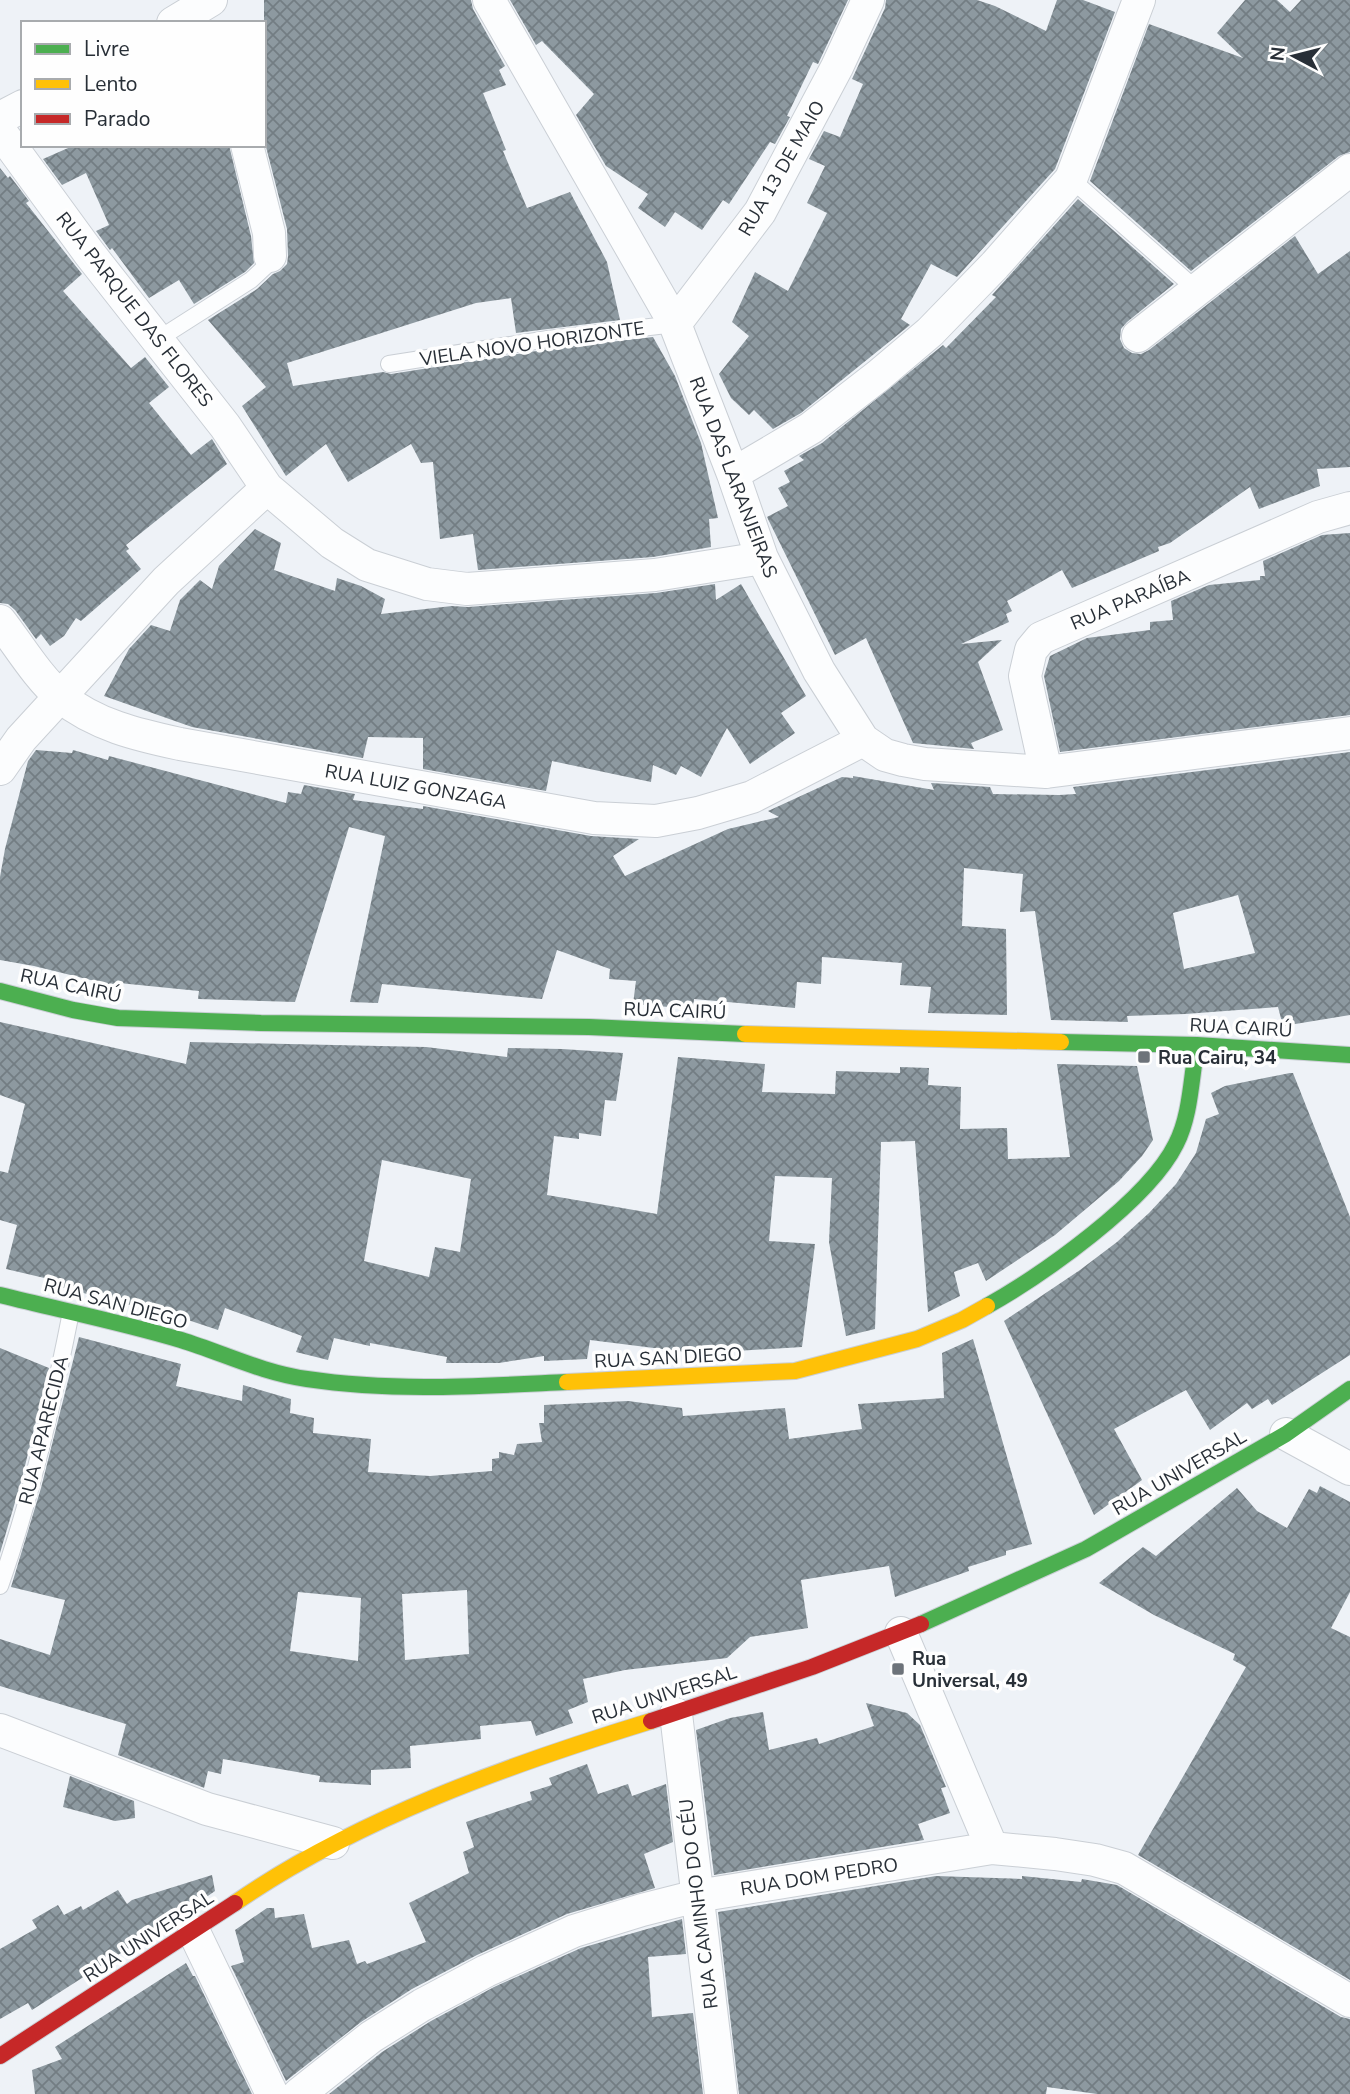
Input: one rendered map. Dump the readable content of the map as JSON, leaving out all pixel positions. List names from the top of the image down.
{
  "streets": {
    "street": [
      "RUA 13 DE MAIO",
      "RUA PARQUE DAS FLORES",
      "RUA DAS LARANJEIRAS",
      "RUA PARAÍBA",
      "RUA LUIZ GONZAGA",
      "RUA CAIRÚ",
      "RUA SAN DIEGO",
      "RUA UNIVERSAL",
      "RUA DOM PEDRO",
      "RUA CAMINHO DO CÉU"
    ],
    "lane": ["VIELA NOVO HORIZONTE", "RUA APARECIDA"]
  },
  "crossings": [
    ["RUA 13 DE MAIO", "VIELA NOVO HORIZONTE"],
    ["RUA 13 DE MAIO", "RUA DAS LARANJEIRAS"],
    ["RUA PARQUE DAS FLORES", "RUA DAS LARANJEIRAS"],
    ["VIELA NOVO HORIZONTE", "RUA DAS LARANJEIRAS"],
    ["RUA DAS LARANJEIRAS", "RUA PARAÍBA"],
    ["RUA DAS LARANJEIRAS", "RUA LUIZ GONZAGA"],
    ["RUA CAIRÚ", "RUA SAN DIEGO"],
    ["RUA SAN DIEGO", "RUA APARECIDA"],
    ["RUA UNIVERSAL", "RUA CAMINHO DO CÉU"],
    ["RUA DOM PEDRO", "RUA CAMINHO DO CÉU"]
  ],
  "places": {
    "transit": ["Rua Cairu, 34", "Rua Universal, 49"]
  },
  "legend": ["Livre", "Lento", "Parado"],
  "north": "left"
}
